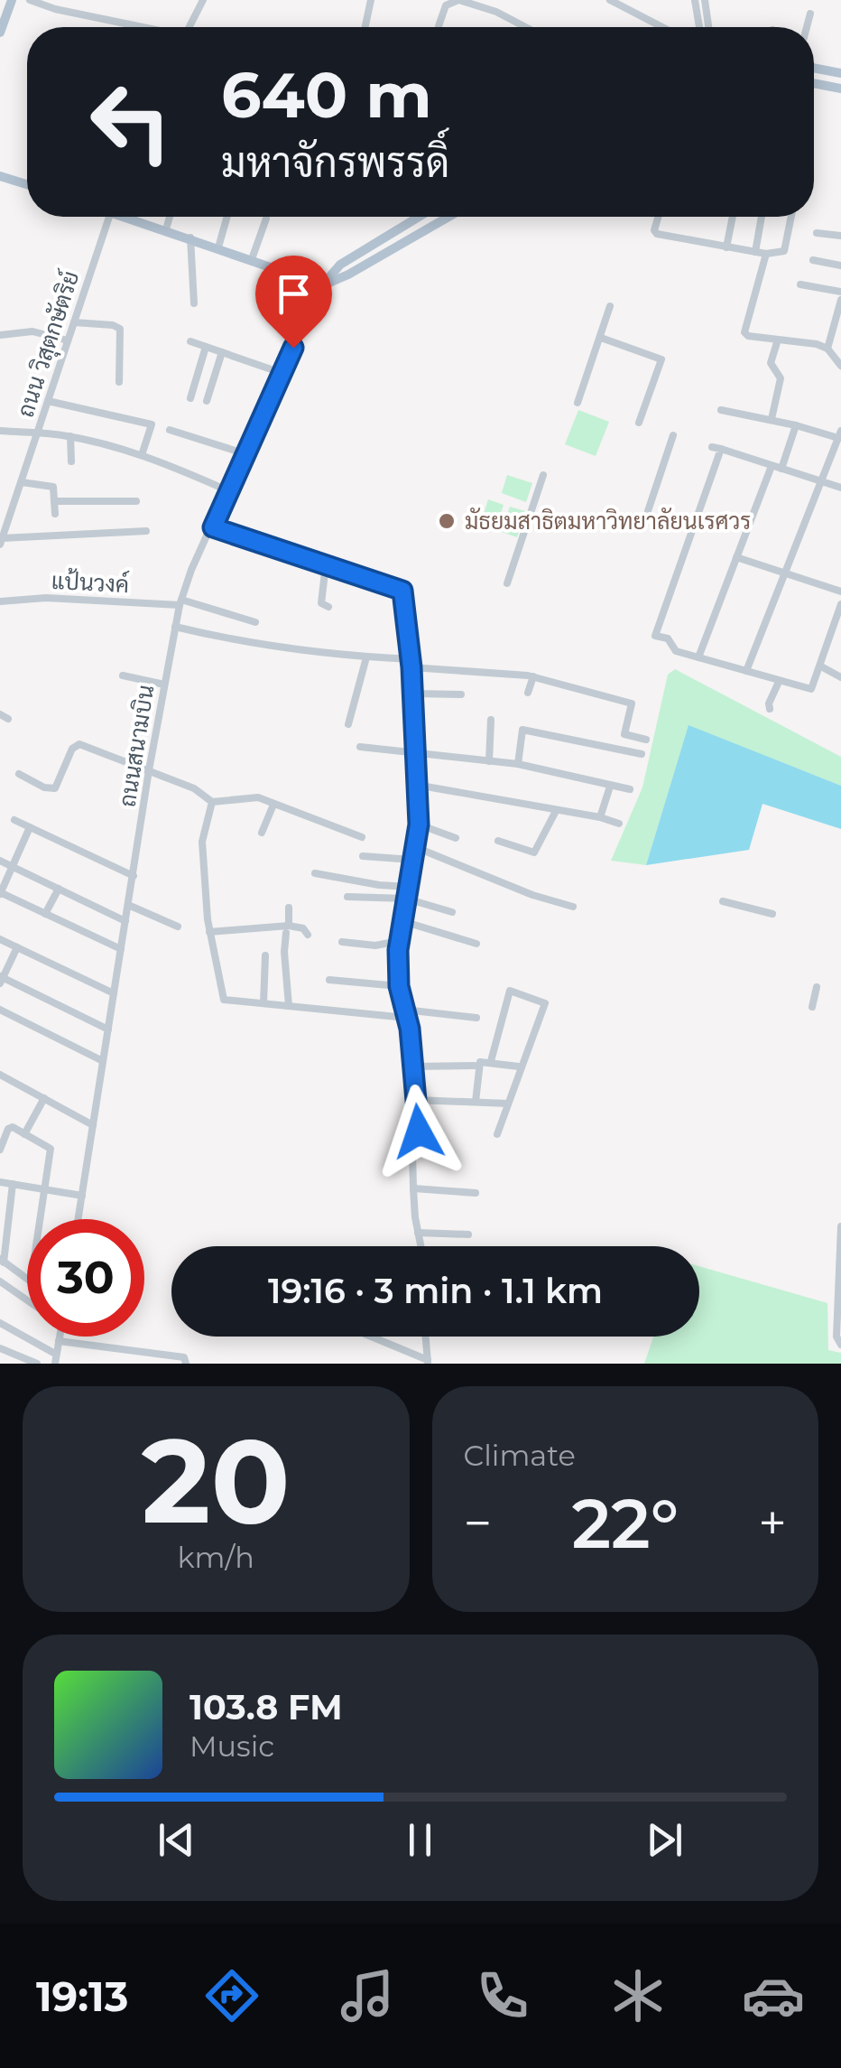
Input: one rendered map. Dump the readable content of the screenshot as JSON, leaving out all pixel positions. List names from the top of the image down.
{
  "streets": {
    "street": ["ถนน วิสุตกษัตริย์", "แป้นวงค์", "ถนนสนามบิน"]
  },
  "crossings": [
    ["แป้นวงค์", "ถนนสนามบิน"]
  ],
  "places": ["มัธยมสาธิตมหาวิทยาลัยนเรศวร"],
  "page": {
    "turn": ["640 m", "มหาจักรพรรดิ์"],
    "limit": "30",
    "trip": "19:16 · 3 min · 1.1 km",
    "tile": [
      ["20", "km/h"],
      "Climate"
    ],
    "heat": ["−", "22°", "+"],
    "song": ["103.8 FM", "Music"],
    "tabs": "19:13"
  }
}
